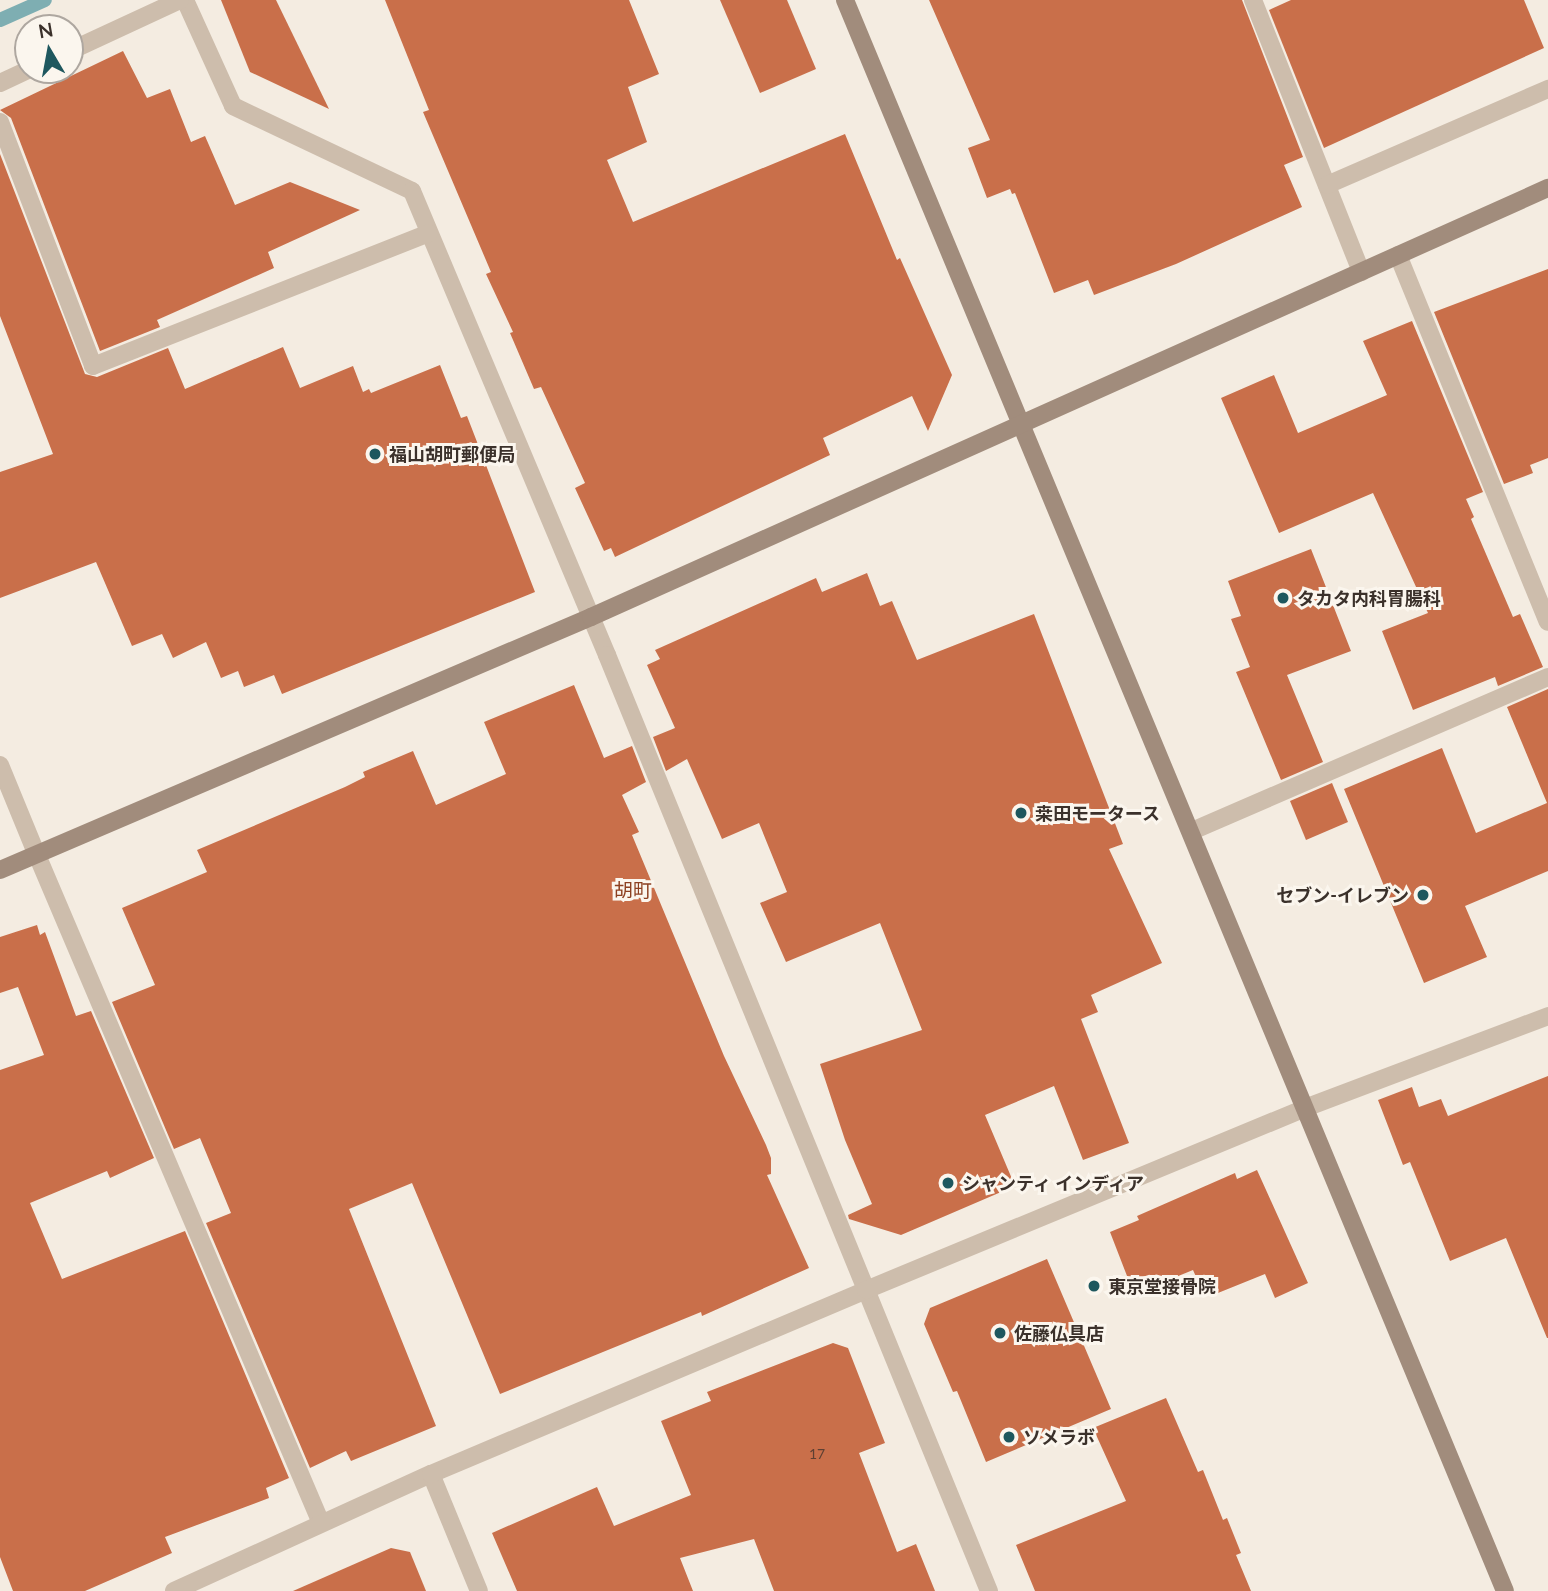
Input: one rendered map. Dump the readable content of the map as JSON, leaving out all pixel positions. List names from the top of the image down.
{
  "districts": ["胡町"],
  "places": [
    "福山胡町郵便局",
    "タカタ内科胃腸科",
    "桒田モータース",
    "セブン-イレブン",
    "シャンティ インディア",
    "東京堂接骨院",
    "佐藤仏具店",
    "ソメラボ"
  ],
  "house_numbers": ["17"],
  "north": "top"
}
